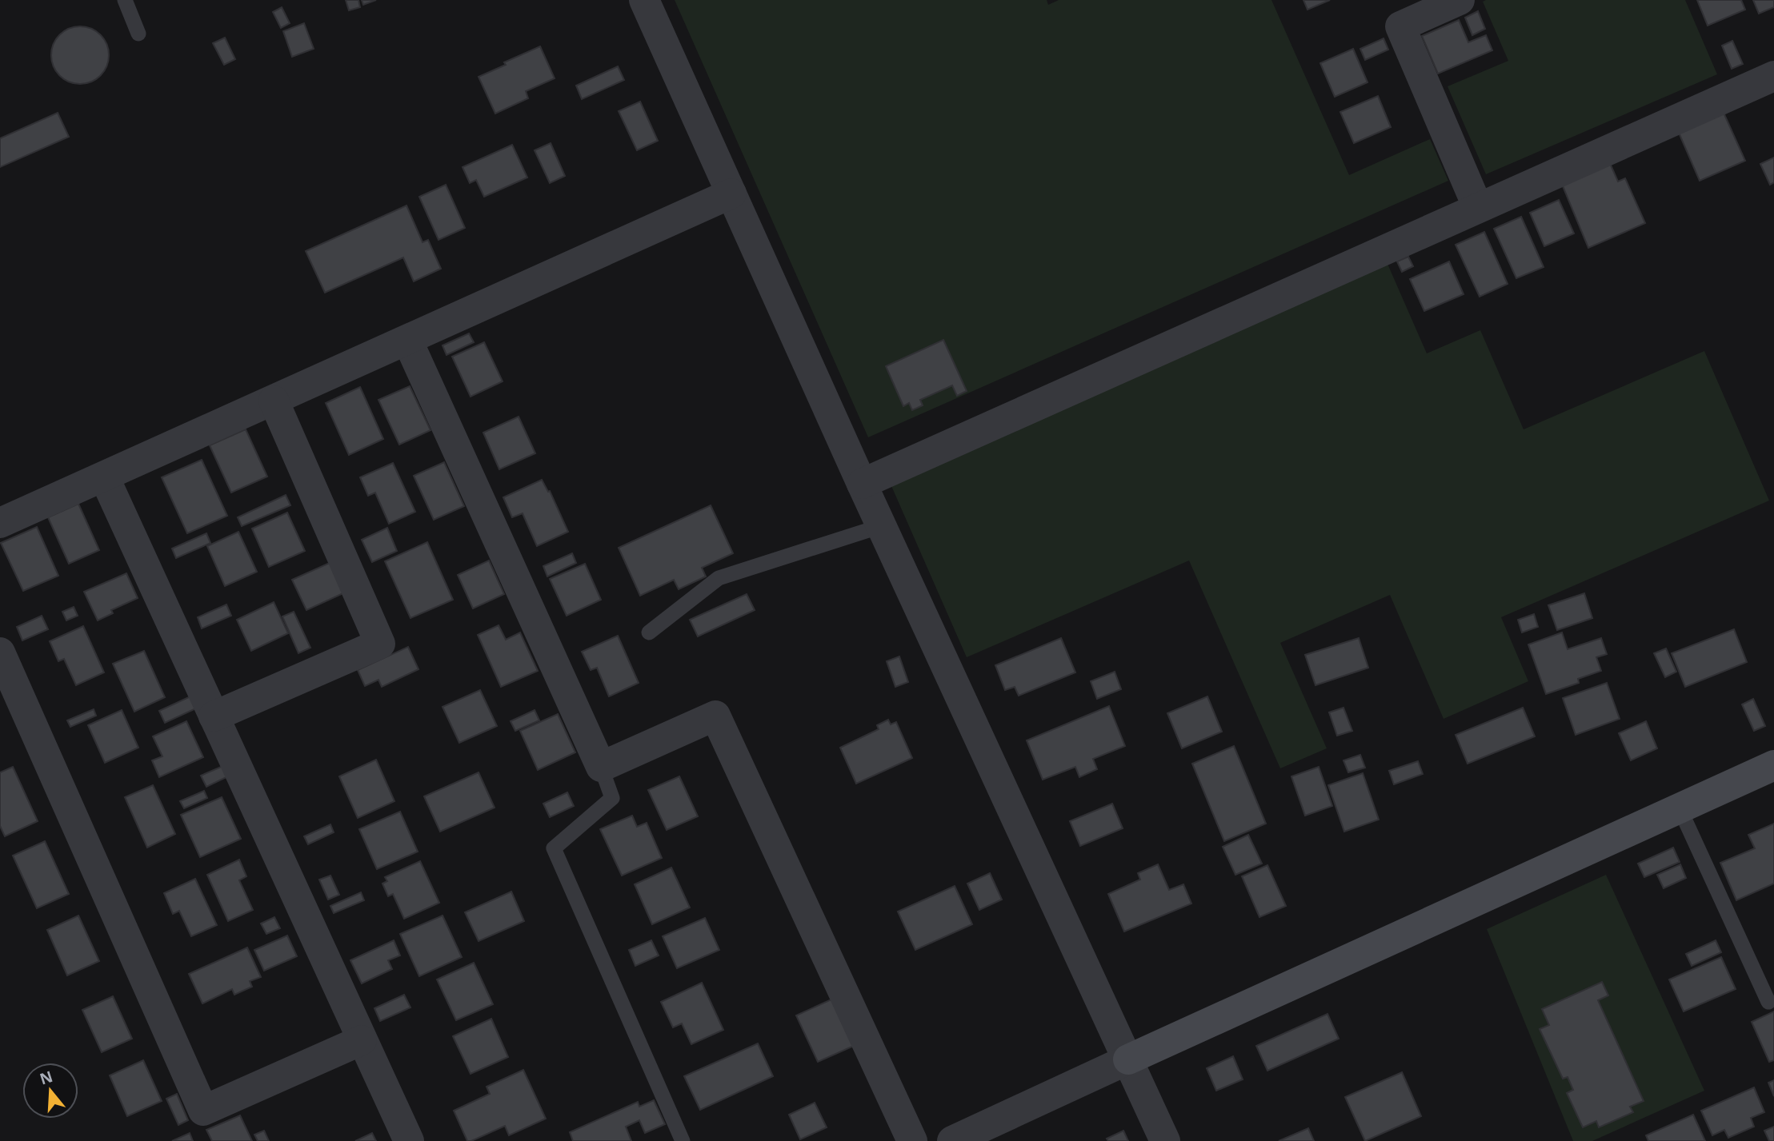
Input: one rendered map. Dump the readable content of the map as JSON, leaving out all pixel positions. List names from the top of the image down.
{
  "north": "top"
}
